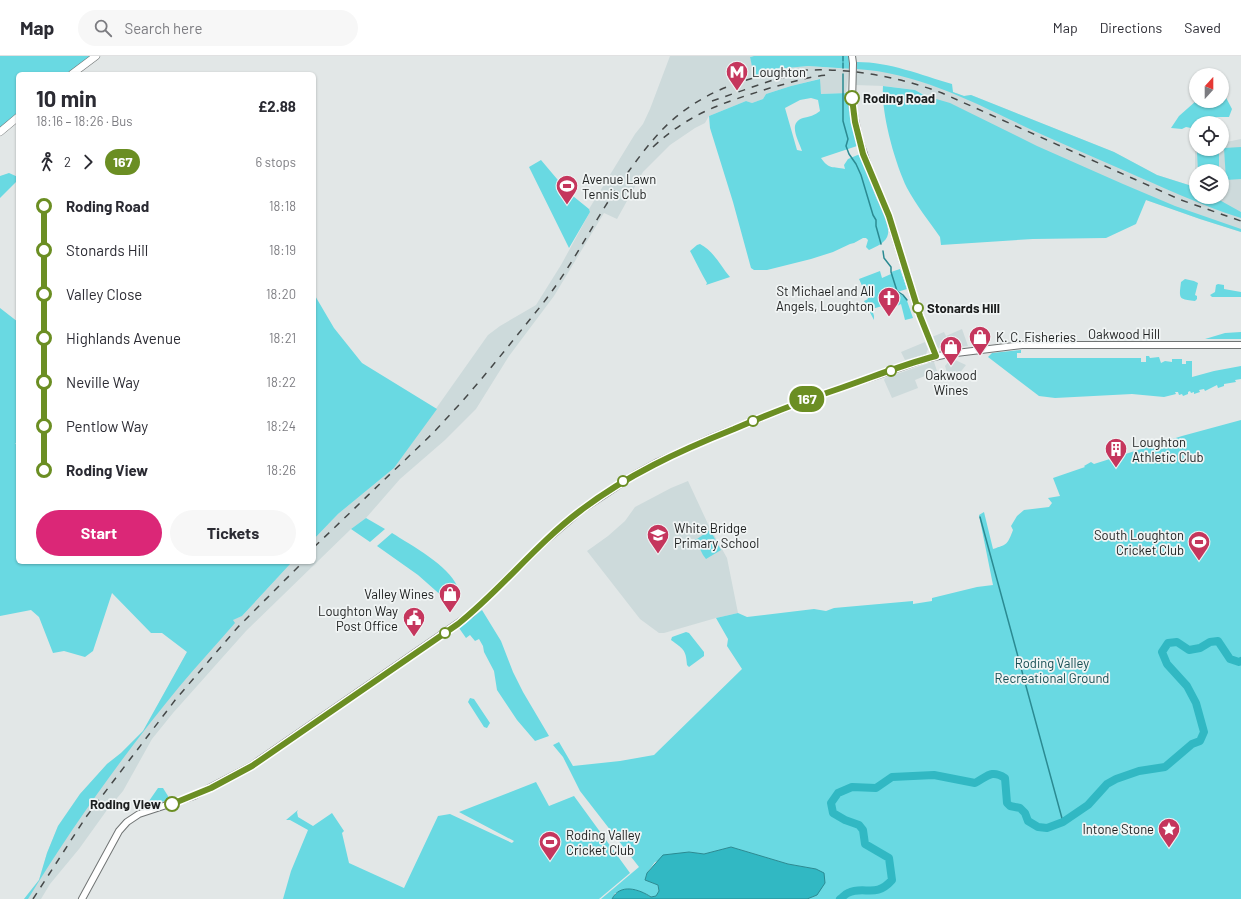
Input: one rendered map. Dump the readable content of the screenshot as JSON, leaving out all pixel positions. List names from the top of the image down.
{
  "streets": {
    "street": ["Oakwood Hill"]
  },
  "parks": ["Roding Valley Recreational Ground"],
  "places": {
    "metro station": ["Loughton"],
    "other": ["Roding Road", "Stonards Hill", "Roding View"],
    "sports": ["Avenue Lawn Tennis Club", "South Loughton Cricket Club", "Roding Valley Cricket Club"],
    "church": ["St Michael and All Angels, Loughton"],
    "shop": ["K. C. Fisheries", "Oakwood Wines", "Valley Wines"],
    "building": ["Loughton Athletic Club"],
    "school or university": ["White Bridge Primary School"],
    "public building": ["Loughton Way Post Office"],
    "place": ["Intone Stone"]
  },
  "lines": ["bus line 167"],
  "north": "top",
  "page": {
    "header": "Map",
    "search": "Search here",
    "nav": ["Map", "Directions", "Saved"],
    "on_map": "167",
    "heading": ["10 min", "18:16 – 18:26 · Bus", "£2.88"],
    "legs": ["2", "167", "6 stops"],
    "list": [
      {
        "name": "Roding Road",
        "value": "18:18"
      },
      {
        "name": "Stonards Hill",
        "value": "18:19"
      },
      {
        "name": "Valley Close",
        "value": "18:20"
      },
      {
        "name": "Highlands Avenue",
        "value": "18:21"
      },
      {
        "name": "Neville Way",
        "value": "18:22"
      },
      {
        "name": "Pentlow Way",
        "value": "18:24"
      },
      {
        "name": "Roding View",
        "value": "18:26"
      }
    ],
    "buttons": ["Start", "Tickets"]
  }
}
